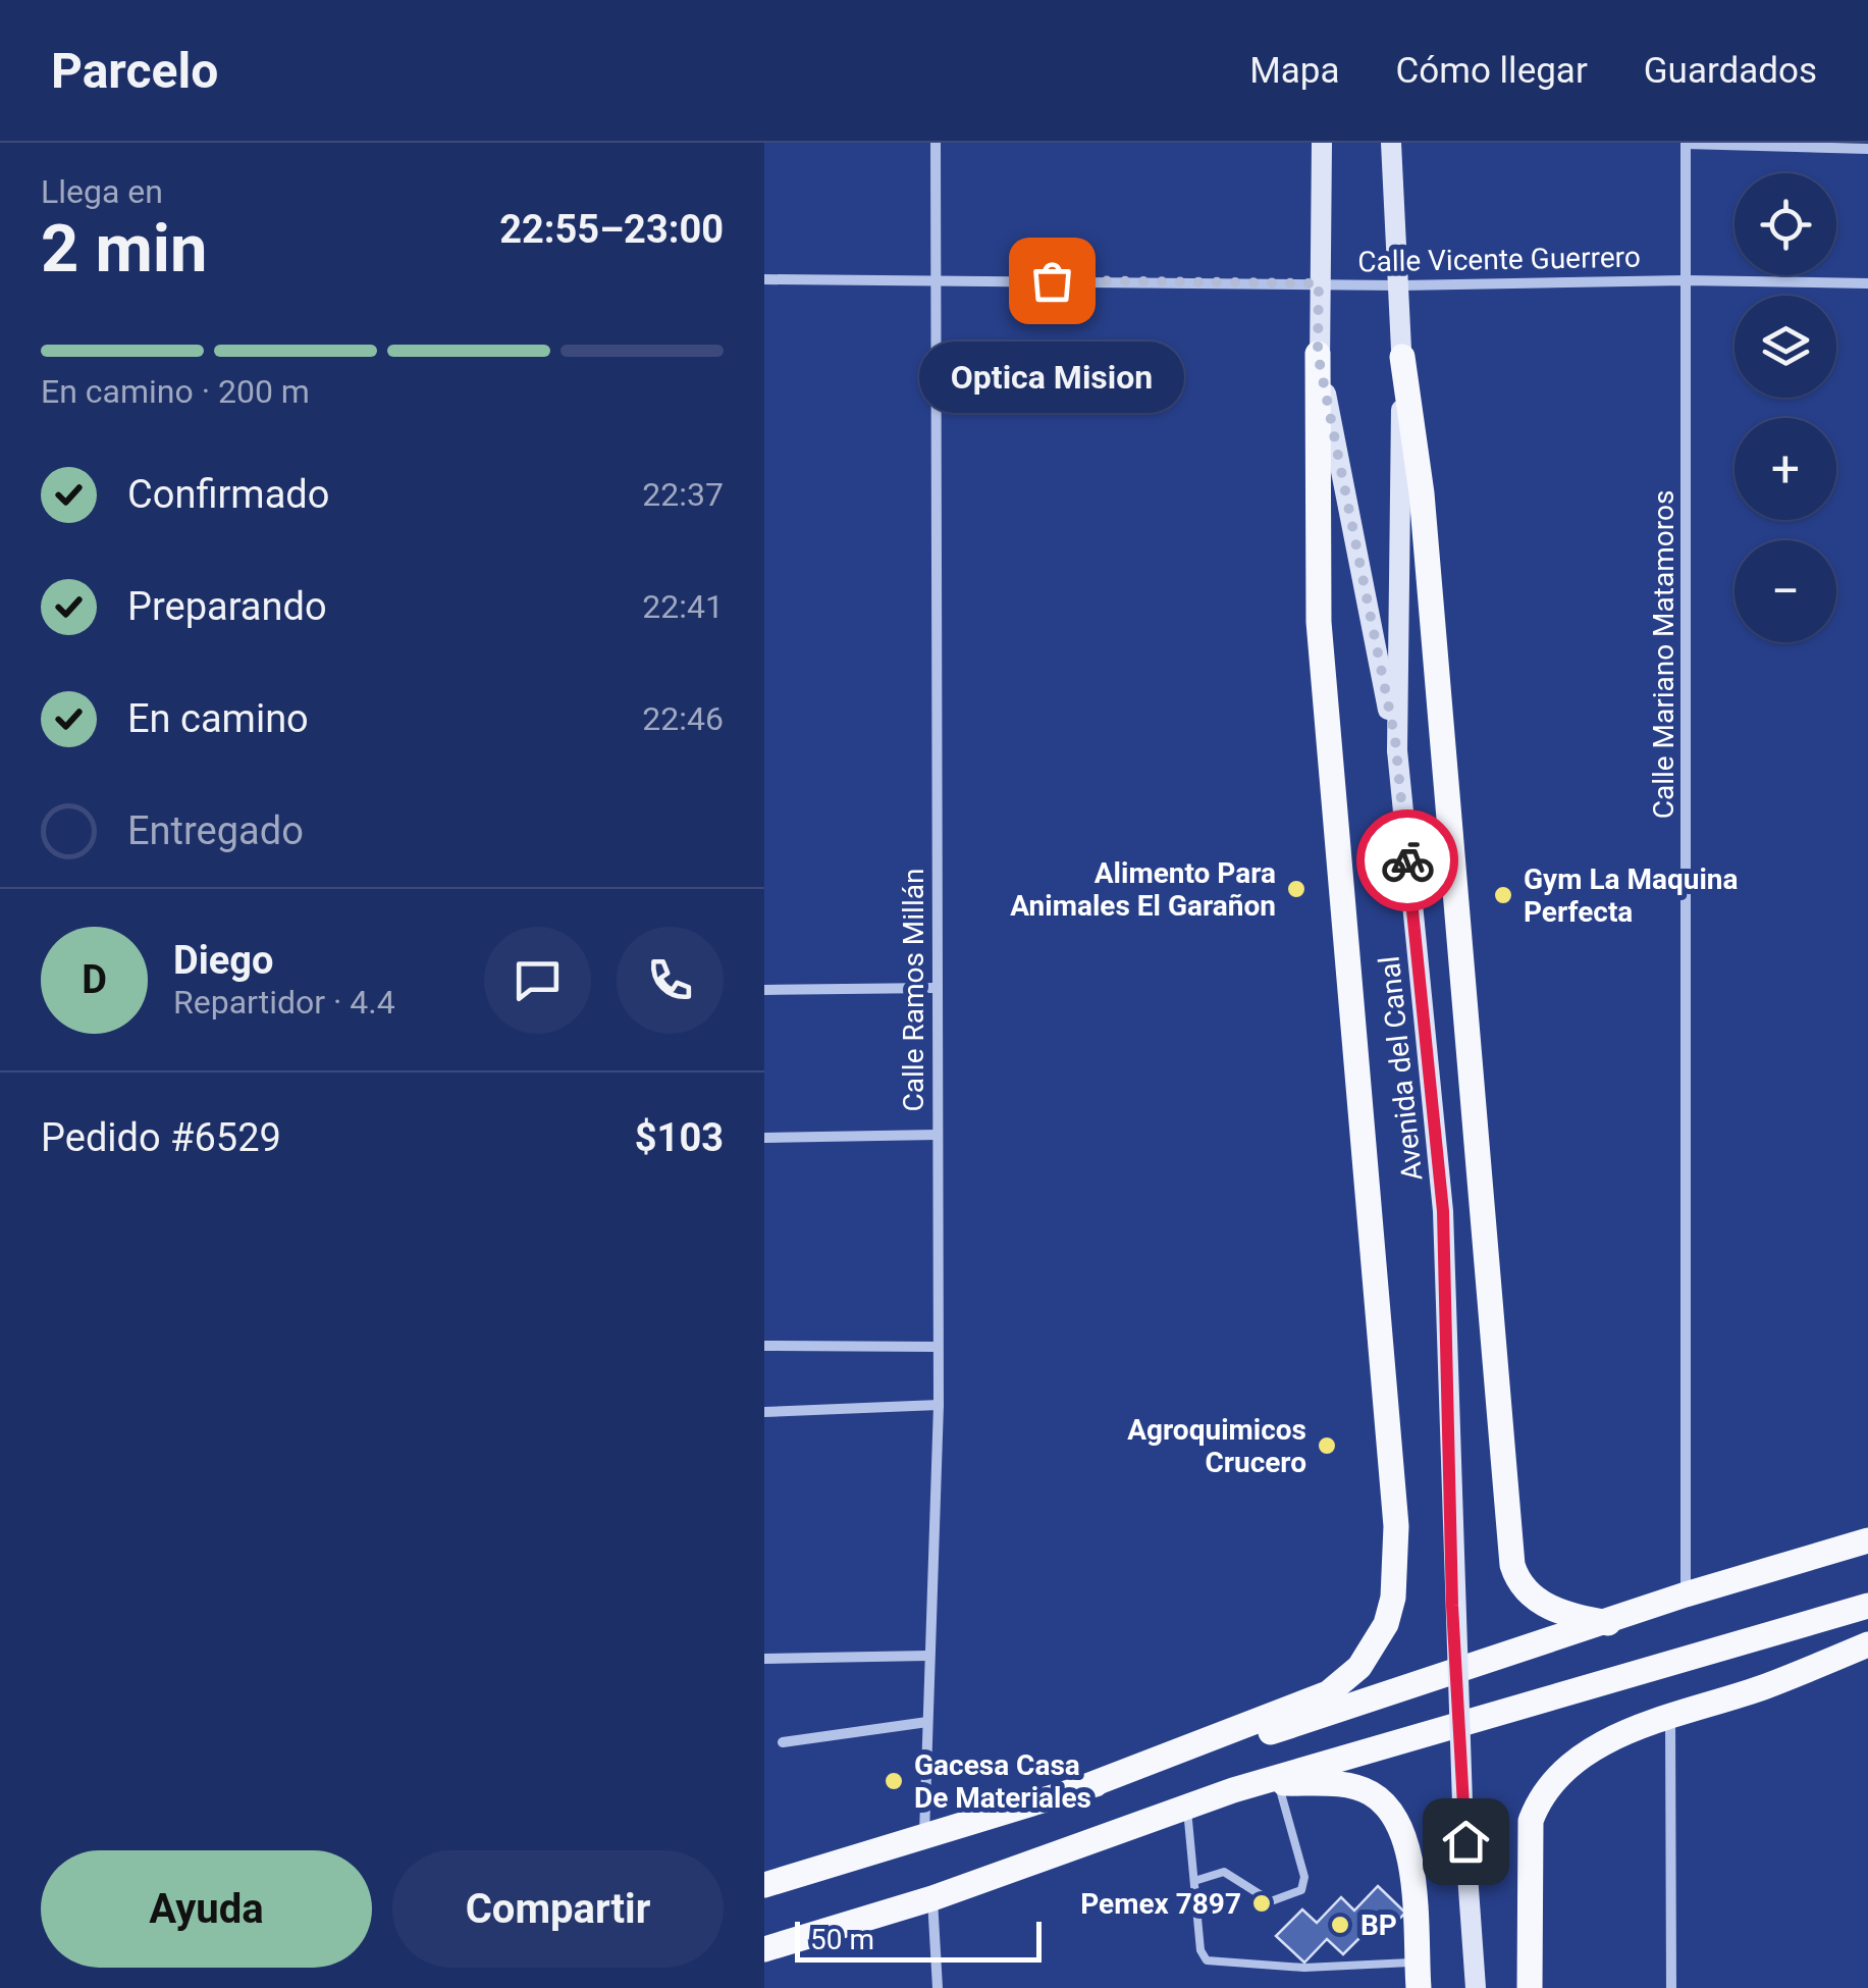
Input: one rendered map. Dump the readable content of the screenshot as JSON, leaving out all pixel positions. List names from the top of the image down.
{
  "streets": {
    "main road": ["Avenida del Canal"],
    "street": ["Calle Vicente Guerrero", "Calle Mariano Matamoros", "Calle Ramos Millán"]
  },
  "crossings": [
    ["Calle Vicente Guerrero", "Calle Mariano Matamoros"],
    ["Calle Vicente Guerrero", "Calle Ramos Millán"],
    ["Calle Vicente Guerrero", "Avenida del Canal"]
  ],
  "places": [
    "Optica Mision",
    "Alimento Para Animales El Garañon",
    "Gym La Maquina Perfecta",
    "Agroquimicos Crucero",
    "Gacesa Casa De Materiales",
    "Pemex 7897",
    "BP"
  ],
  "scale_bar": "50 m",
  "page": {
    "header": "Parcelo",
    "nav": ["Mapa", "Cómo llegar", "Guardados"],
    "heading": ["2 min", "Llega en", "22:55–23:00"],
    "panel": [
      "Diego",
      "Repartidor · 4.4",
      "Pedido #6529",
      "$103"
    ],
    "map_buttons": ["+", "−"],
    "bar": "En camino · 200 m",
    "bubble": "Optica Mision",
    "list": [
      ["Confirmado", "22:37"],
      ["Preparando", "22:41"],
      ["En camino", "22:46"],
      "Entregado"
    ],
    "round": "D",
    "buttons": ["Ayuda", "Compartir"],
    "scale": "50 m"
  }
}
